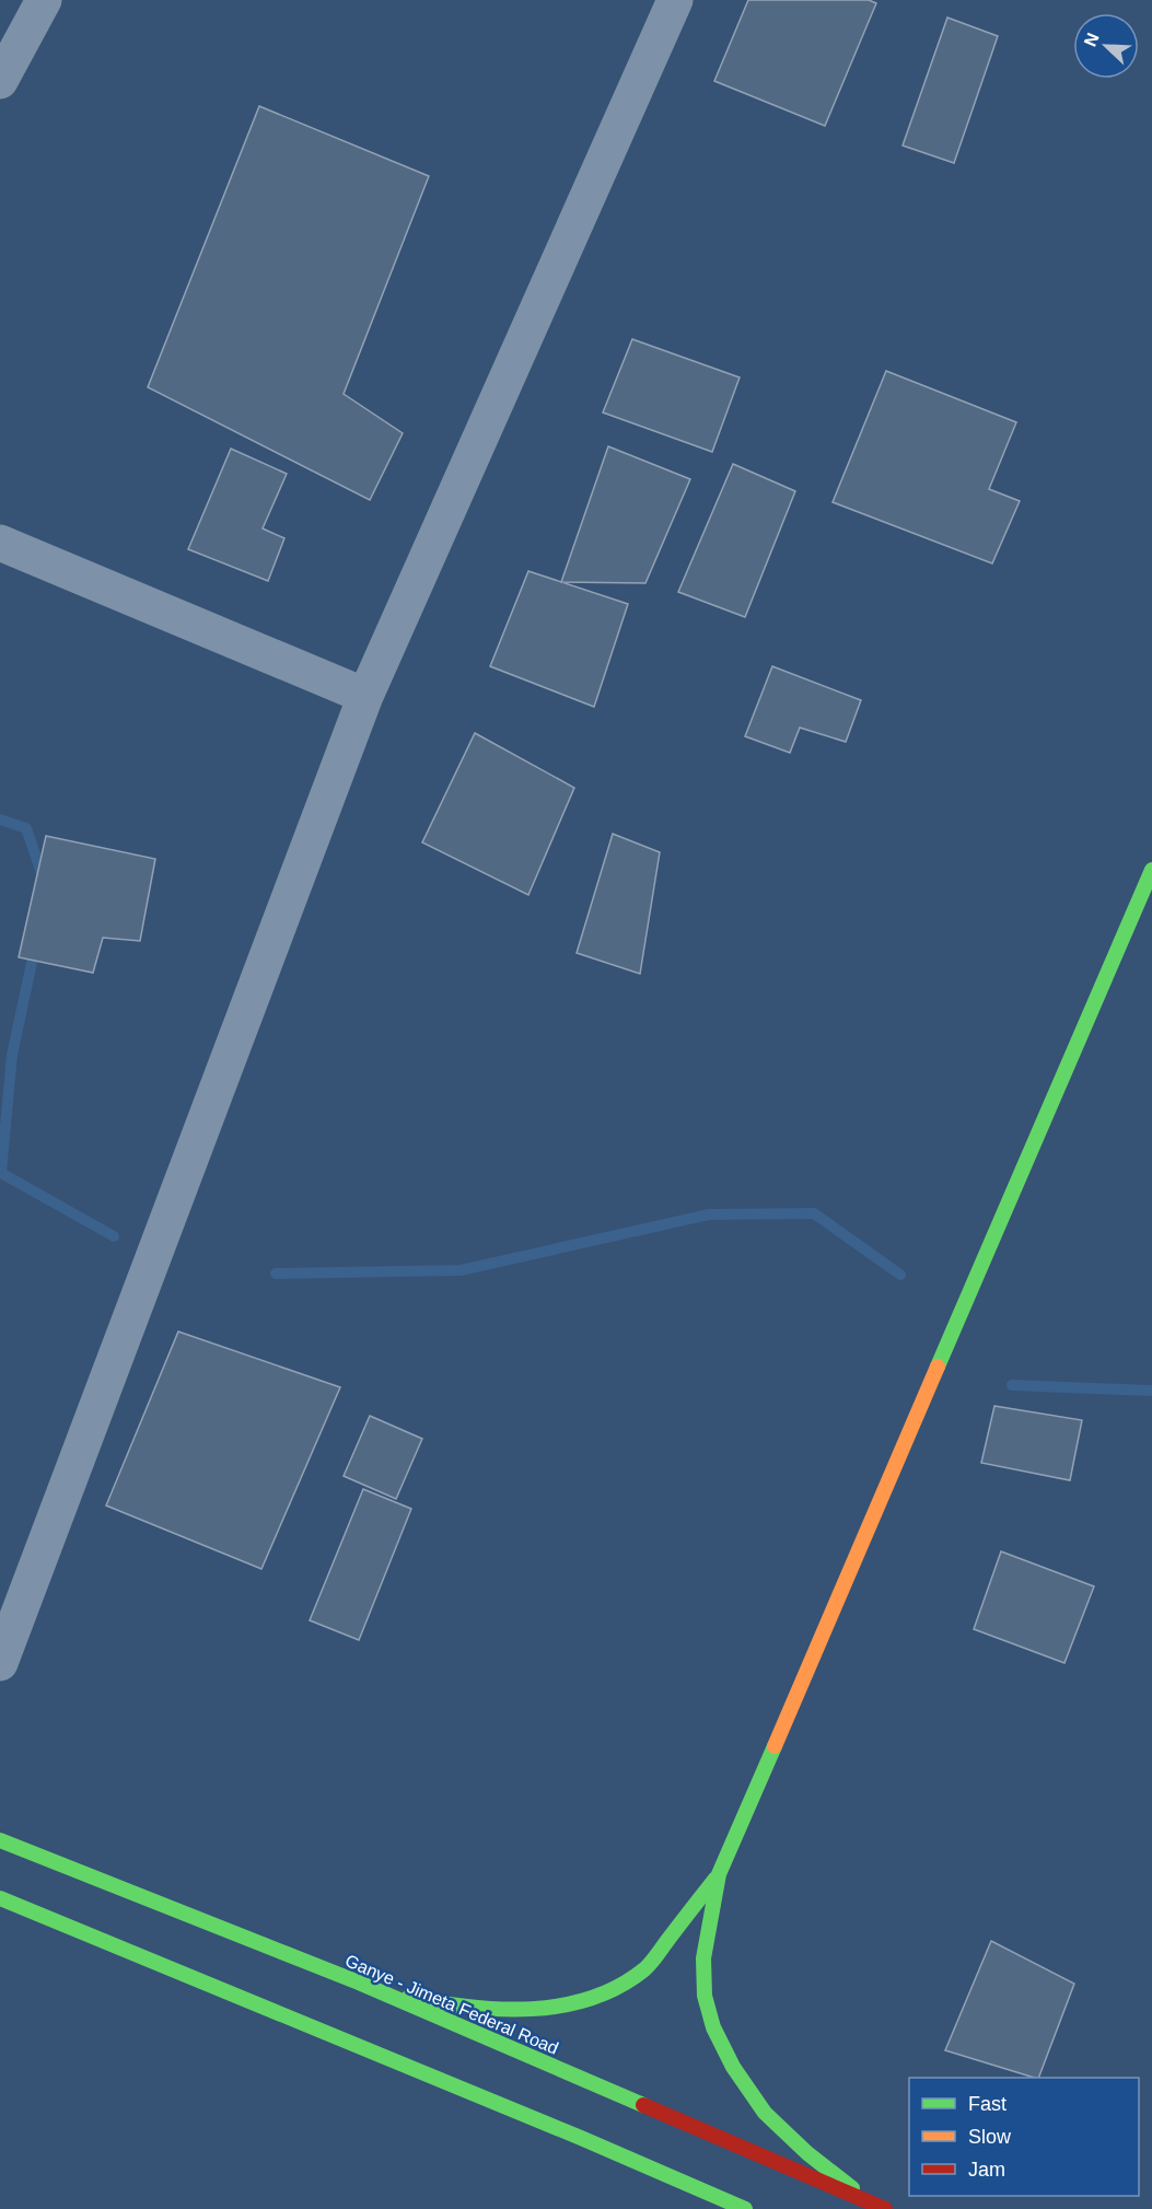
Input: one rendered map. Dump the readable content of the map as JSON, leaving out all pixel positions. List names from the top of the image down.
{
  "streets": {
    "main road": ["Ganye - Jimeta Federal Road"]
  },
  "legend": ["Fast", "Slow", "Jam"],
  "north": "top left"
}
